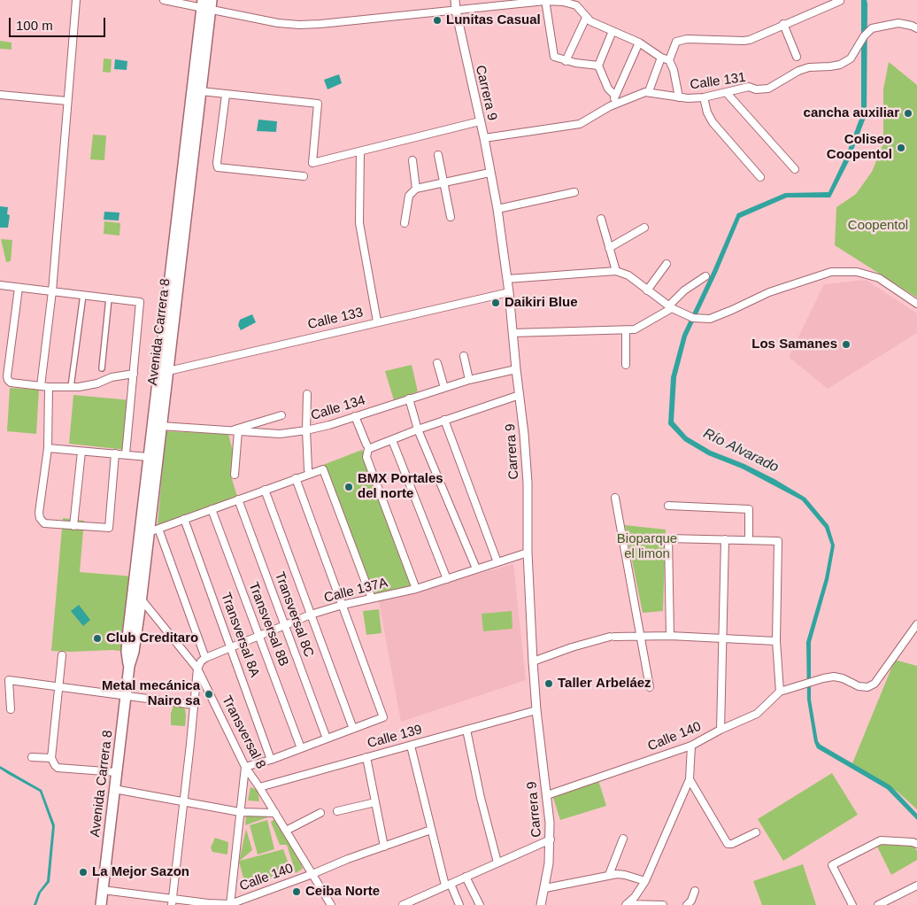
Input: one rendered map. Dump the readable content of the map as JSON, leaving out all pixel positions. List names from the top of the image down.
{
  "streets": {
    "main road": ["Avenida Carrera 8"],
    "street": [
      "Calle 131",
      "Carrera 9",
      "Calle 133",
      "Calle 134",
      "Calle 137A",
      "Transversal 8C",
      "Transversal 8B",
      "Transversal 8A",
      "Transversal 8",
      "Calle 139",
      "Calle 140"
    ]
  },
  "crossings": [
    ["Carrera 9", "Calle 133"],
    ["Carrera 9", "Calle 134"],
    ["Carrera 9", "Calle 137A"],
    ["Carrera 9", "Calle 139"],
    ["Carrera 9", "Calle 140"],
    ["Calle 133", "Avenida Carrera 8"],
    ["Avenida Carrera 8", "Calle 134"],
    ["Avenida Carrera 8", "Transversal 8"],
    ["Avenida Carrera 8", "Calle 140"],
    ["Calle 137A", "Transversal 8C"],
    ["Calle 137A", "Transversal 8B"],
    ["Calle 137A", "Transversal 8A"],
    ["Transversal 8", "Calle 139"],
    ["Transversal 8", "Calle 140"]
  ],
  "water": ["Río Alvarado"],
  "parks": ["Coopentol", "Bioparque el limon"],
  "places": [
    "Lunitas Casual",
    "cancha auxiliar",
    "Coliseo Coopentol",
    "Daikiri Blue",
    "Los Samanes",
    "BMX Portales del norte",
    "Club Creditaro",
    "Taller Arbeláez",
    "Metal mecánica Nairo sa",
    "La Mejor Sazon",
    "Ceiba Norte"
  ],
  "scale_bar": "100 m"
}
